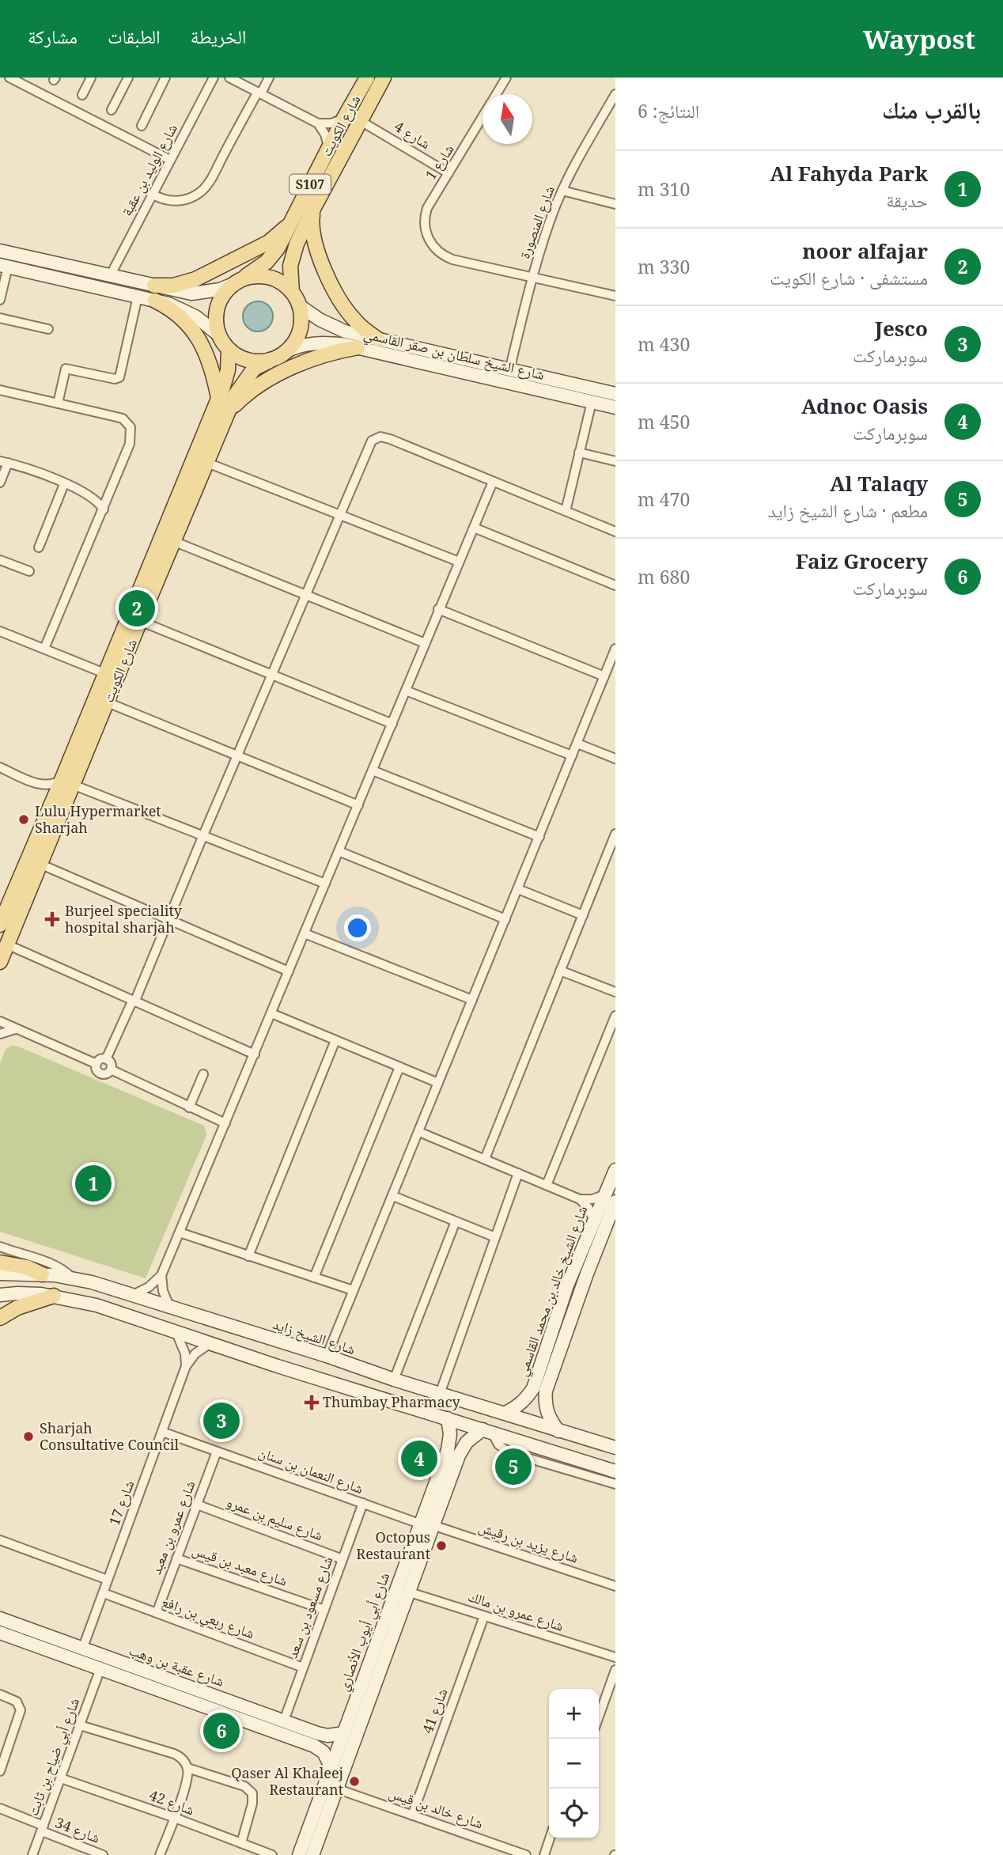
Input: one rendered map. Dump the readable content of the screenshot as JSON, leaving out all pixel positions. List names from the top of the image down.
{
  "streets": {
    "main road": [
      "شارع الكويت",
      "S107",
      "شارع الشيخ سلطان بن صقر القاسمي",
      "شارع الشيخ خالد بن محمد القاسمي",
      "شارع الشيخ زايد",
      "شارع أبي أيوب الأنصاري",
      "شارع عقبة بن وهب"
    ],
    "street": [
      "شارع 4",
      "شارع 1",
      "شارع الوليد بن عقبة",
      "شارع المنصورة",
      "شارع النعمان بن سنان",
      "شارع 17",
      "شارع سليم بن عمرو",
      "شارع عمرو بن معبد",
      "شارع يزيد بن رقيش",
      "شارع معبد بن قيس",
      "شارع مسعود بن سعد",
      "شارع عمرو بن مالك",
      "شارع ربعي بن رافع",
      "شارع 41",
      "شارع أبي ضياح بن ثابت",
      "شارع 42",
      "شارع خالد بن قيس",
      "شارع 34"
    ]
  },
  "crossings": [
    ["شارع الكويت", "شارع 4"],
    ["شارع الكويت", "شارع الشيخ سلطان بن صقر القاسمي"],
    ["شارع 4", "شارع 1"],
    ["شارع 1", "شارع المنصورة"],
    ["شارع المنصورة", "شارع الشيخ سلطان بن صقر القاسمي"],
    ["شارع الشيخ خالد بن محمد القاسمي", "شارع الشيخ زايد"],
    ["شارع النعمان بن سنان", "شارع 17"],
    ["شارع النعمان بن سنان", "شارع عمرو بن معبد"],
    ["شارع النعمان بن سنان", "شارع مسعود بن سعد"],
    ["شارع النعمان بن سنان", "شارع أبي أيوب الأنصاري"],
    ["شارع 17", "شارع ربعي بن رافع"],
    ["شارع 17", "شارع عقبة بن وهب"],
    ["شارع سليم بن عمرو", "شارع عمرو بن معبد"],
    ["شارع سليم بن عمرو", "شارع مسعود بن سعد"],
    ["شارع عمرو بن معبد", "شارع معبد بن قيس"],
    ["شارع عمرو بن معبد", "شارع ربعي بن رافع"],
    ["شارع يزيد بن رقيش", "شارع أبي أيوب الأنصاري"],
    ["شارع معبد بن قيس", "شارع مسعود بن سعد"],
    ["شارع مسعود بن سعد", "شارع ربعي بن رافع"],
    ["شارع مسعود بن سعد", "شارع عقبة بن وهب"],
    ["شارع عمرو بن مالك", "شارع أبي أيوب الأنصاري"],
    ["شارع عمرو بن مالك", "شارع 41"],
    ["شارع أبي أيوب الأنصاري", "شارع عقبة بن وهب"],
    ["شارع أبي أيوب الأنصاري", "شارع خالد بن قيس"],
    ["شارع عقبة بن وهب", "شارع أبي ضياح بن ثابت"],
    ["شارع 41", "شارع خالد بن قيس"],
    ["شارع أبي ضياح بن ثابت", "شارع 42"],
    ["شارع أبي ضياح بن ثابت", "شارع 34"]
  ],
  "places": {
    "other": [
      "Lulu Hypermarket Sharjah",
      "Sharjah Consultative Council",
      "Octopus Restaurant",
      "Qaser Al Khaleej Restaurant"
    ],
    "health": ["Burjeel speciality hospital sharjah", "Thumbay Pharmacy"]
  },
  "north": "top",
  "page": {
    "header": "Waypost",
    "nav": ["الخريطة", "الطبقات", "مشاركة"],
    "heading": ["بالقرب منك", "النتائج: 6"],
    "list": [
      {
        "mark": "1",
        "name": "Al Fahyda Park",
        "note": "حديقة",
        "value": "310 m"
      },
      {
        "mark": "2",
        "name": "noor alfajar",
        "note": "مستشفى · شارع الكويت",
        "value": "330 m"
      },
      {
        "mark": "3",
        "name": "Jesco",
        "note": "سوبرماركت",
        "value": "430 m"
      },
      {
        "mark": "4",
        "name": "Adnoc Oasis",
        "note": "سوبرماركت",
        "value": "450 m"
      },
      {
        "mark": "5",
        "name": "Al Talaqy",
        "note": "مطعم · شارع الشيخ زايد",
        "value": "470 m"
      },
      {
        "mark": "6",
        "name": "Faiz Grocery",
        "note": "سوبرماركت",
        "value": "680 m"
      }
    ],
    "pins": [
      "2",
      "1",
      "3",
      "4",
      "5",
      "6"
    ],
    "map_buttons": ["+", "−"]
  }
}
